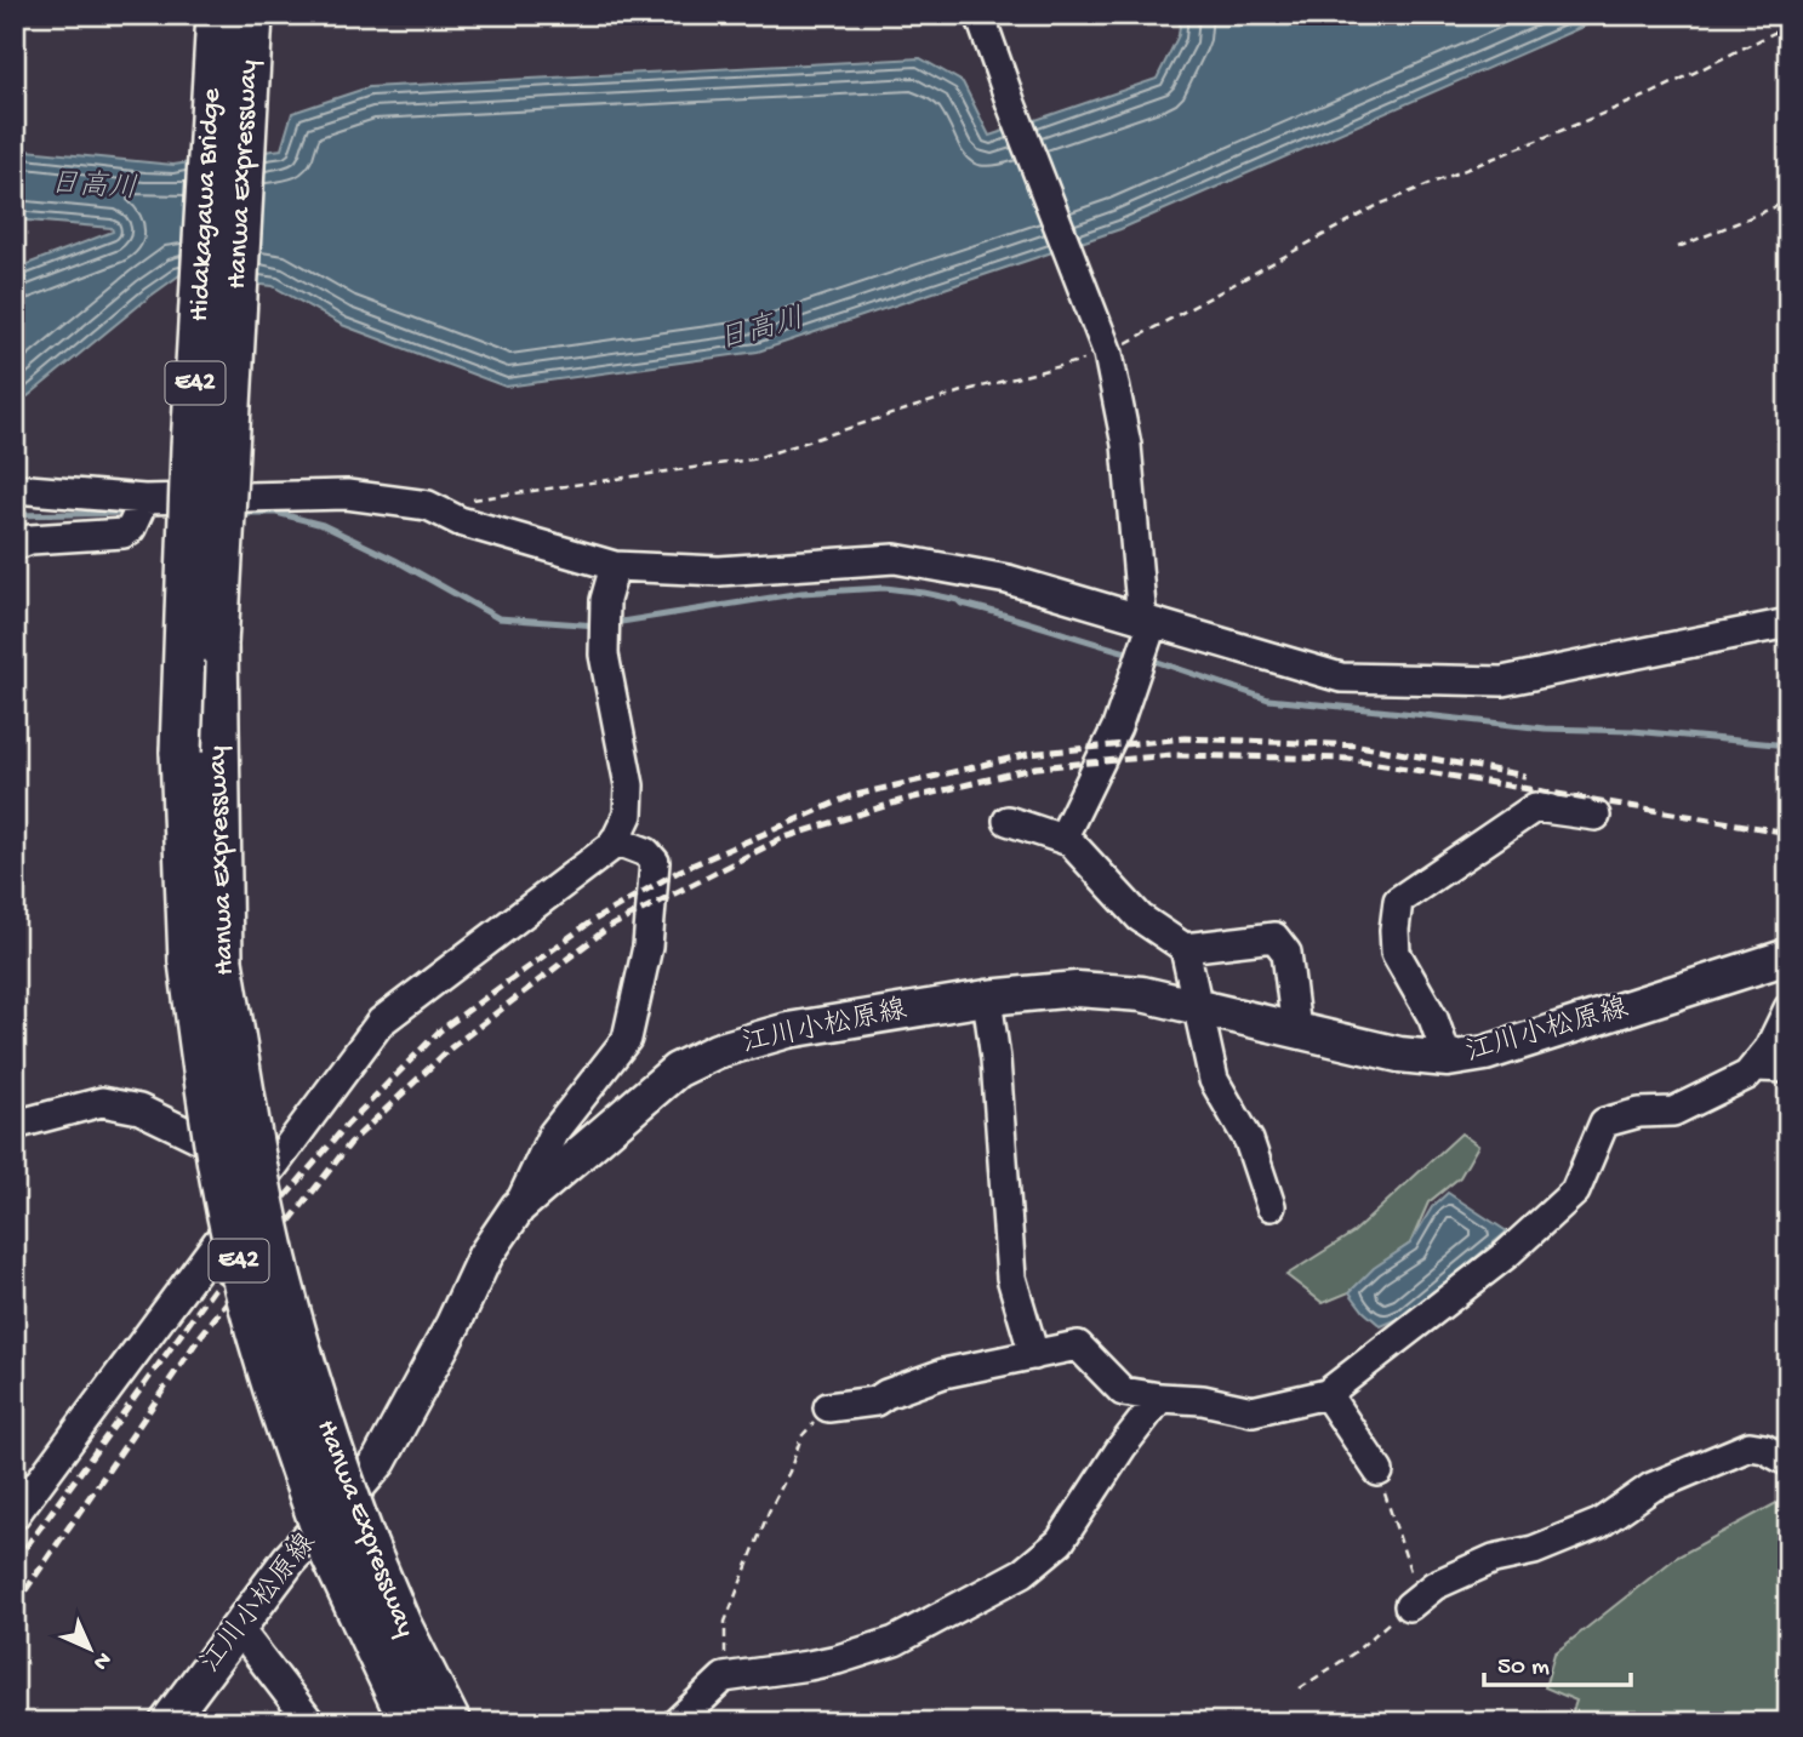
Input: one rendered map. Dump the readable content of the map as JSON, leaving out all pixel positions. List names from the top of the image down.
{
  "streets": {
    "highway": ["Hanwa Expressway", "Hidakagawa Bridge", "E42"],
    "main road": ["江川小松原線"]
  },
  "crossings": [
    ["Hanwa Expressway", "Hidakagawa Bridge"]
  ],
  "water": ["日高川"],
  "scale_bar": "50 m",
  "north": "bottom right"
}
